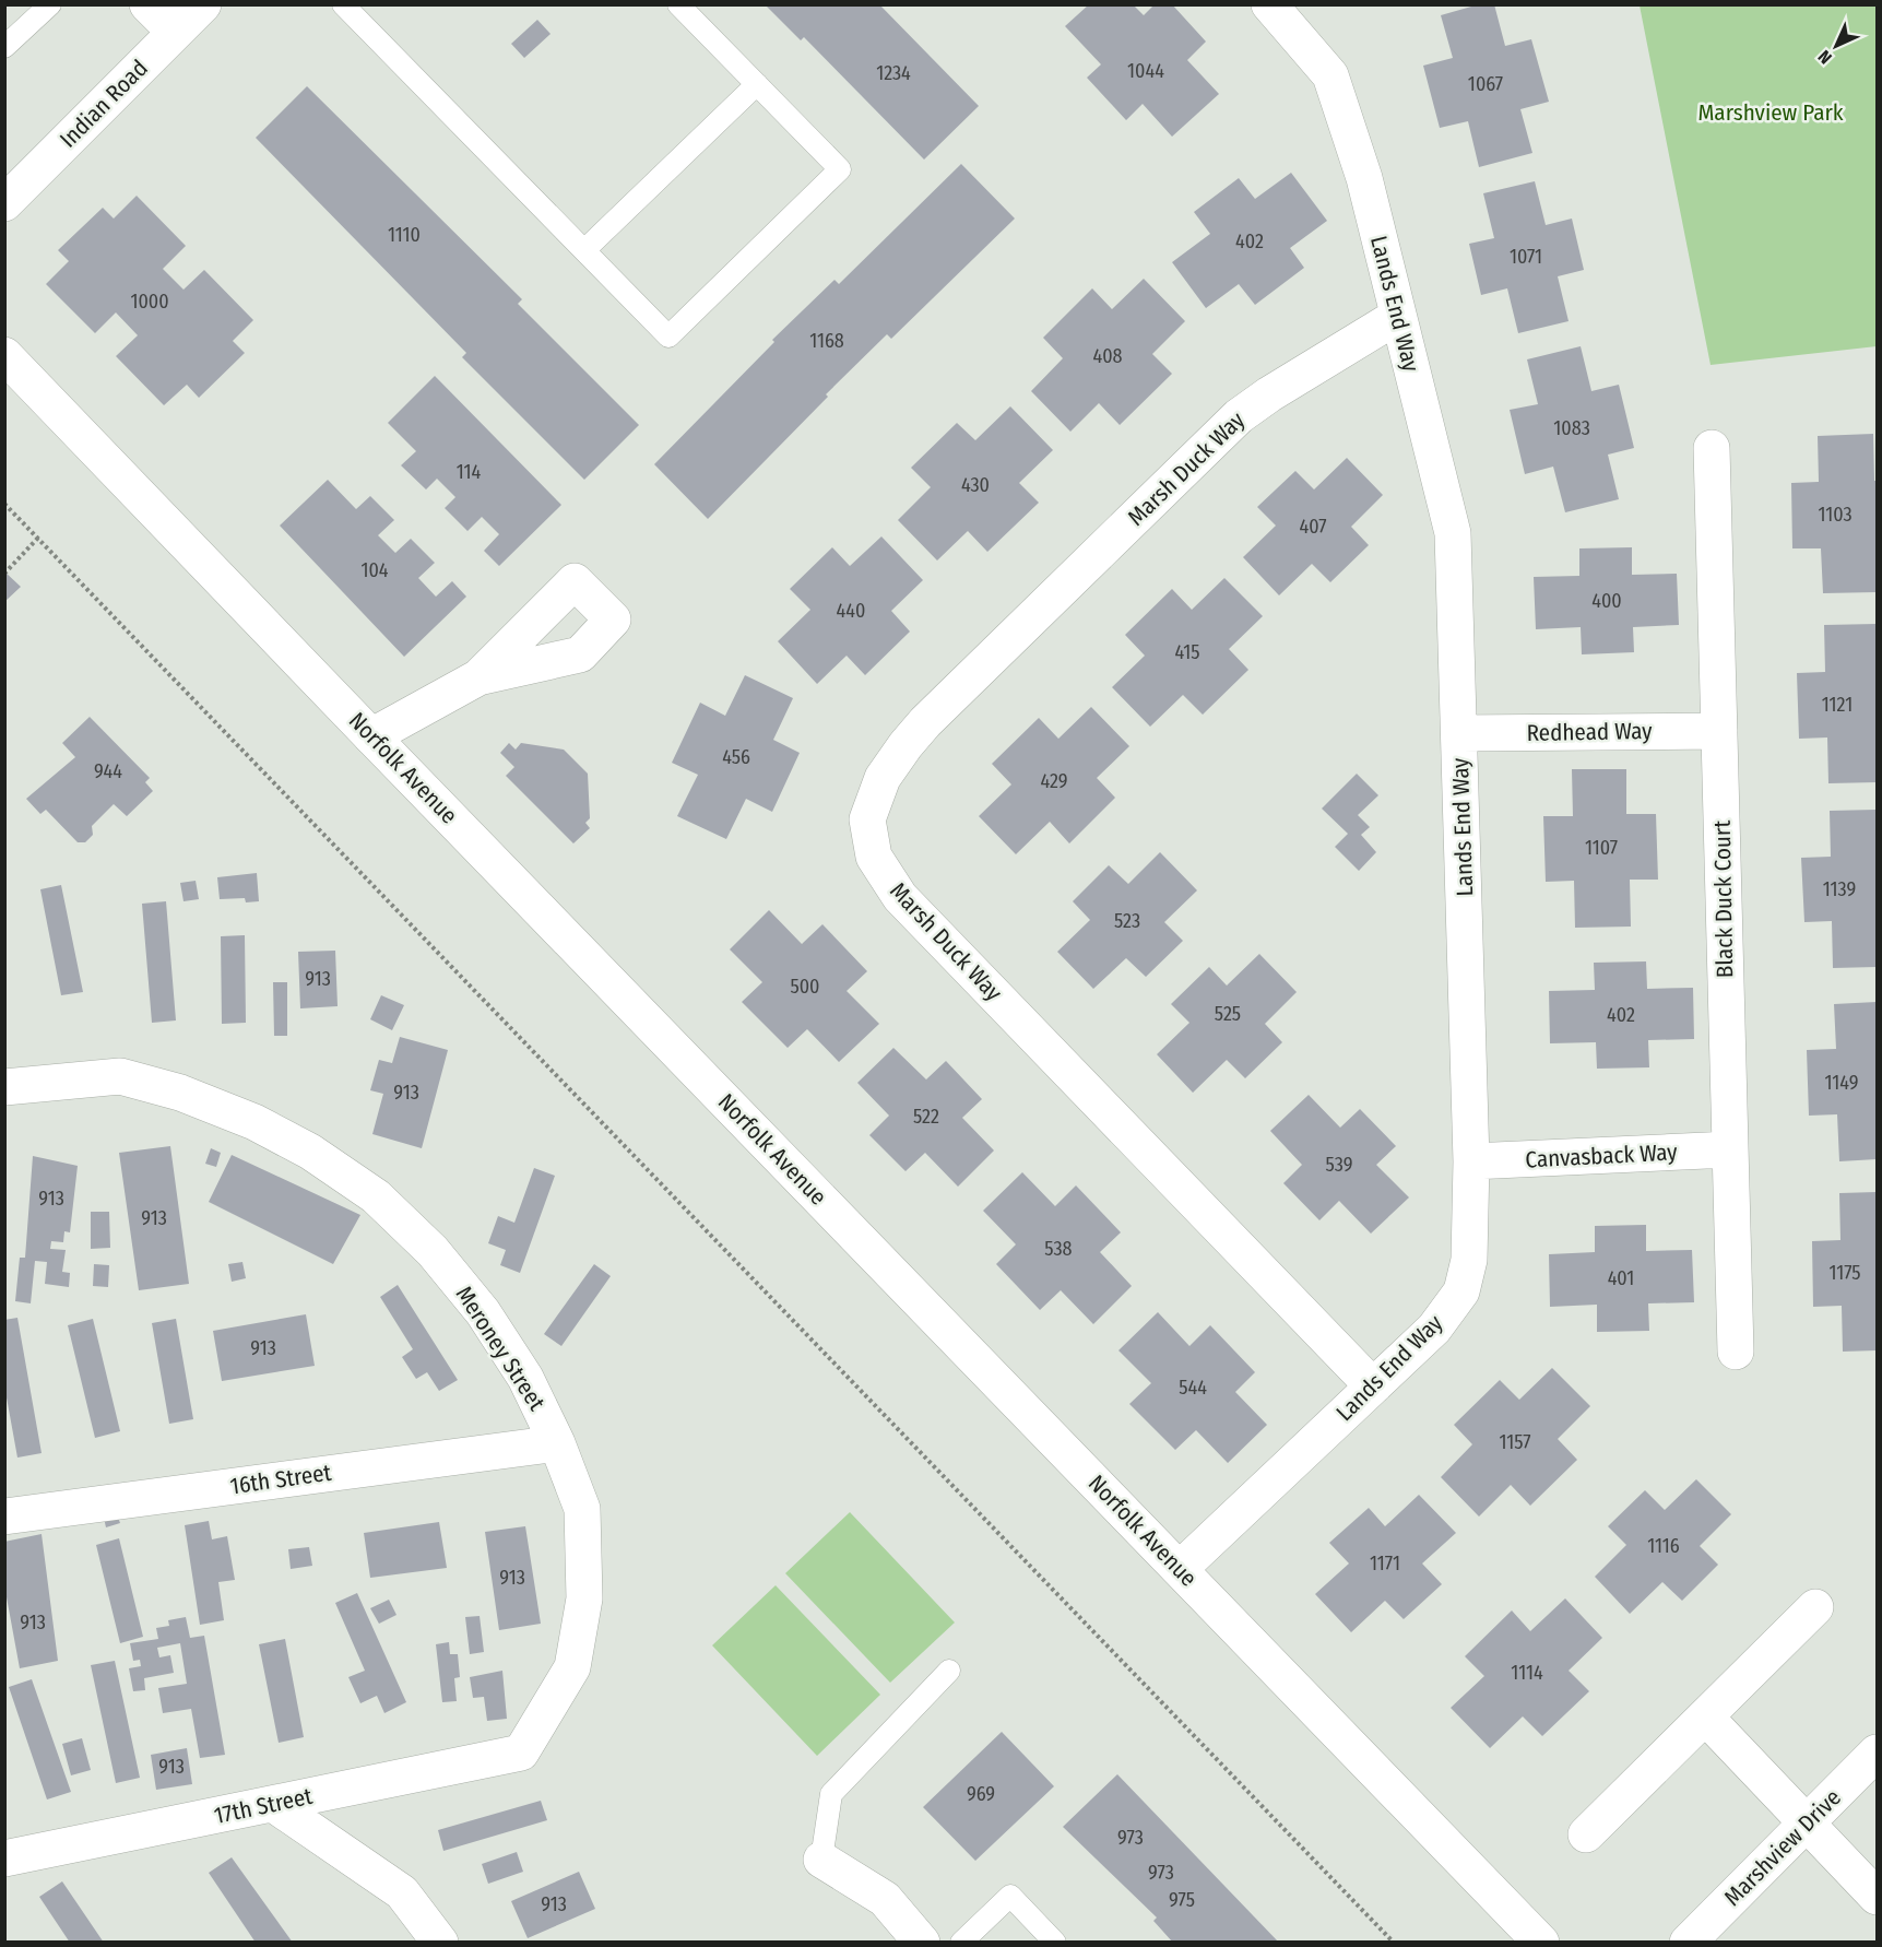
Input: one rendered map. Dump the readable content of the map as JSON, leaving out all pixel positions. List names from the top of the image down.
{
  "streets": {
    "street": [
      "Indian Road",
      "Lands End Way",
      "Marsh Duck Way",
      "Redhead Way",
      "Norfolk Avenue",
      "Black Duck Court",
      "Canvasback Way",
      "Meroney Street",
      "16th Street",
      "17th Street",
      "Marshview Drive"
    ]
  },
  "crossings": [
    ["Lands End Way", "Marsh Duck Way"],
    ["Lands End Way", "Redhead Way"],
    ["Lands End Way", "Norfolk Avenue"],
    ["Lands End Way", "Canvasback Way"],
    ["Redhead Way", "Black Duck Court"],
    ["Black Duck Court", "Canvasback Way"],
    ["Meroney Street", "16th Street"],
    ["Meroney Street", "17th Street"]
  ],
  "parks": ["Marshview Park"],
  "house_numbers": [
    "1044",
    "1234",
    "1067",
    "1110",
    "402",
    "1071",
    "1000",
    "1168",
    "408",
    "1083",
    "114",
    "430",
    "1103",
    "407",
    "104",
    "400",
    "440",
    "415",
    "1121",
    "456",
    "944",
    "429",
    "1107",
    "1139",
    "523",
    "913",
    "500",
    "525",
    "402",
    "1149",
    "913",
    "522",
    "539",
    "913",
    "913",
    "538",
    "1175",
    "401",
    "913",
    "544",
    "1157",
    "1116",
    "1171",
    "913",
    "913",
    "1114",
    "913",
    "969",
    "973",
    "973",
    "975",
    "913"
  ],
  "north": "bottom left"
}
